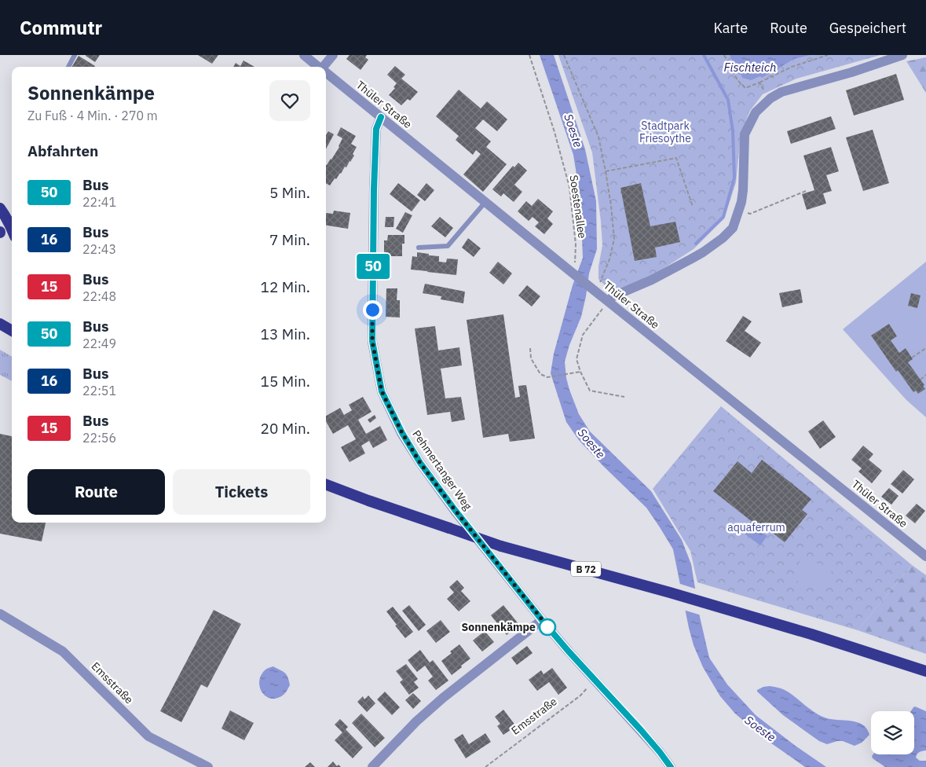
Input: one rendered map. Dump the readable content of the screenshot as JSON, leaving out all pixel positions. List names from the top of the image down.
{
  "streets": {
    "highway": ["B 72"],
    "street": ["Thüler Straße", "Pehmertanger Weg", "Emsstraße"],
    "path": ["Soestenallee"]
  },
  "crossings": [
    ["Thüler Straße", "Soestenallee"],
    ["Thüler Straße", "Pehmertanger Weg"],
    ["Pehmertanger Weg", "Emsstraße"]
  ],
  "water": ["Fischteich", "Soeste"],
  "parks": ["Stadtpark Friesoythe", "aquaferrum"],
  "places": ["Sonnenkämpe"],
  "lines": ["bus line 50"],
  "page": {
    "header": "Commutr",
    "nav": ["Karte", "Route", "Gespeichert"],
    "on_map": "50",
    "heading": [
      ["Sonnenkämpe", "Zu Fuß · 4 Min. · 270 m"],
      "Abfahrten"
    ],
    "list": [
      {
        "mark": "50",
        "name": "Bus",
        "note": "22:41",
        "value": "5 Min."
      },
      {
        "mark": "16",
        "name": "Bus",
        "note": "22:43",
        "value": "7 Min."
      },
      {
        "mark": "15",
        "name": "Bus",
        "note": "22:48",
        "value": "12 Min."
      },
      {
        "mark": "50",
        "name": "Bus",
        "note": "22:49",
        "value": "13 Min."
      },
      {
        "mark": "16",
        "name": "Bus",
        "note": "22:51",
        "value": "15 Min."
      },
      {
        "mark": "15",
        "name": "Bus",
        "note": "22:56",
        "value": "20 Min."
      }
    ],
    "buttons": ["Route", "Tickets"]
  }
}
